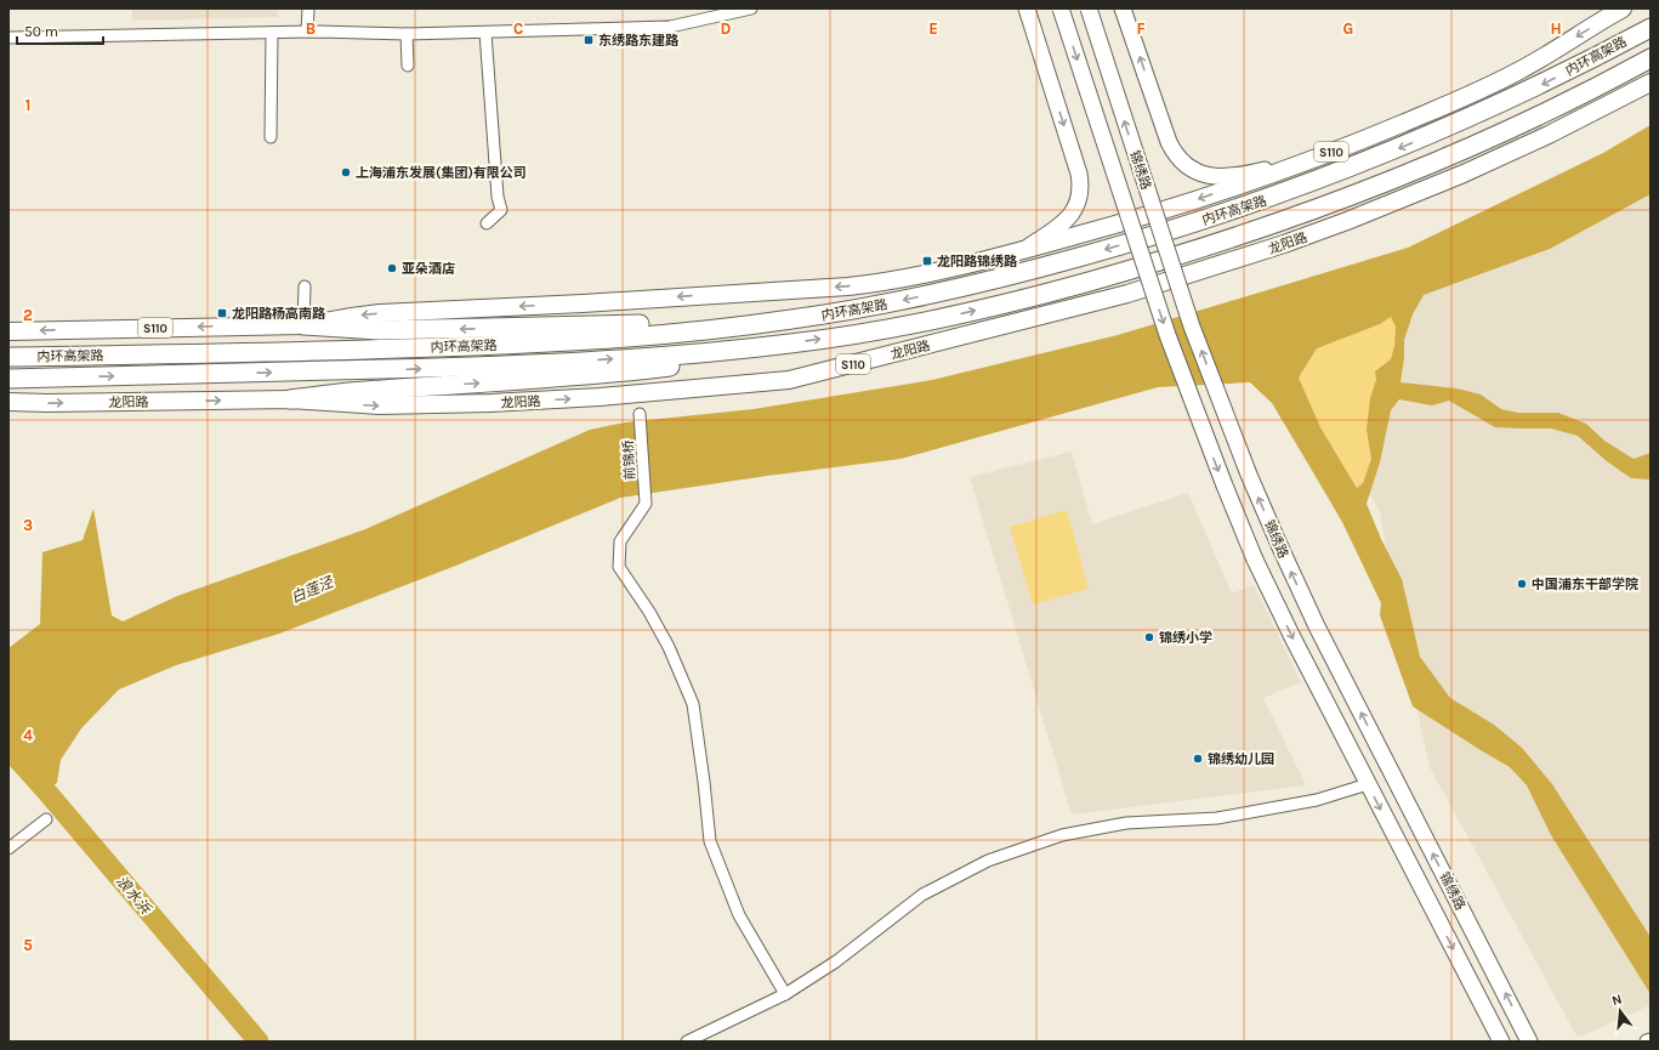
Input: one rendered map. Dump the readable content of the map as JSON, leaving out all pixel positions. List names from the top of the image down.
{
  "streets": {
    "highway": ["内环高架路"],
    "main road": ["S110", "锦绣路", "龙阳路"],
    "street": ["前锦桥"]
  },
  "water": ["白莲泾", "浪水浜"],
  "places": {
    "transit": ["东绣路东建路", "龙阳路锦绣路", "龙阳路杨高南路"],
    "other": [
      "上海浦东发展(集团)有限公司",
      "亚朵酒店",
      "中国浦东干部学院",
      "锦绣小学",
      "锦绣幼儿园"
    ]
  },
  "scale_bar": "50 m",
  "north": "top",
  "grid": {
    "columns": [
      "B",
      "C",
      "D",
      "E",
      "F",
      "G",
      "H"
    ],
    "rows": [
      "1",
      "2",
      "3",
      "4",
      "5"
    ]
  }
}
